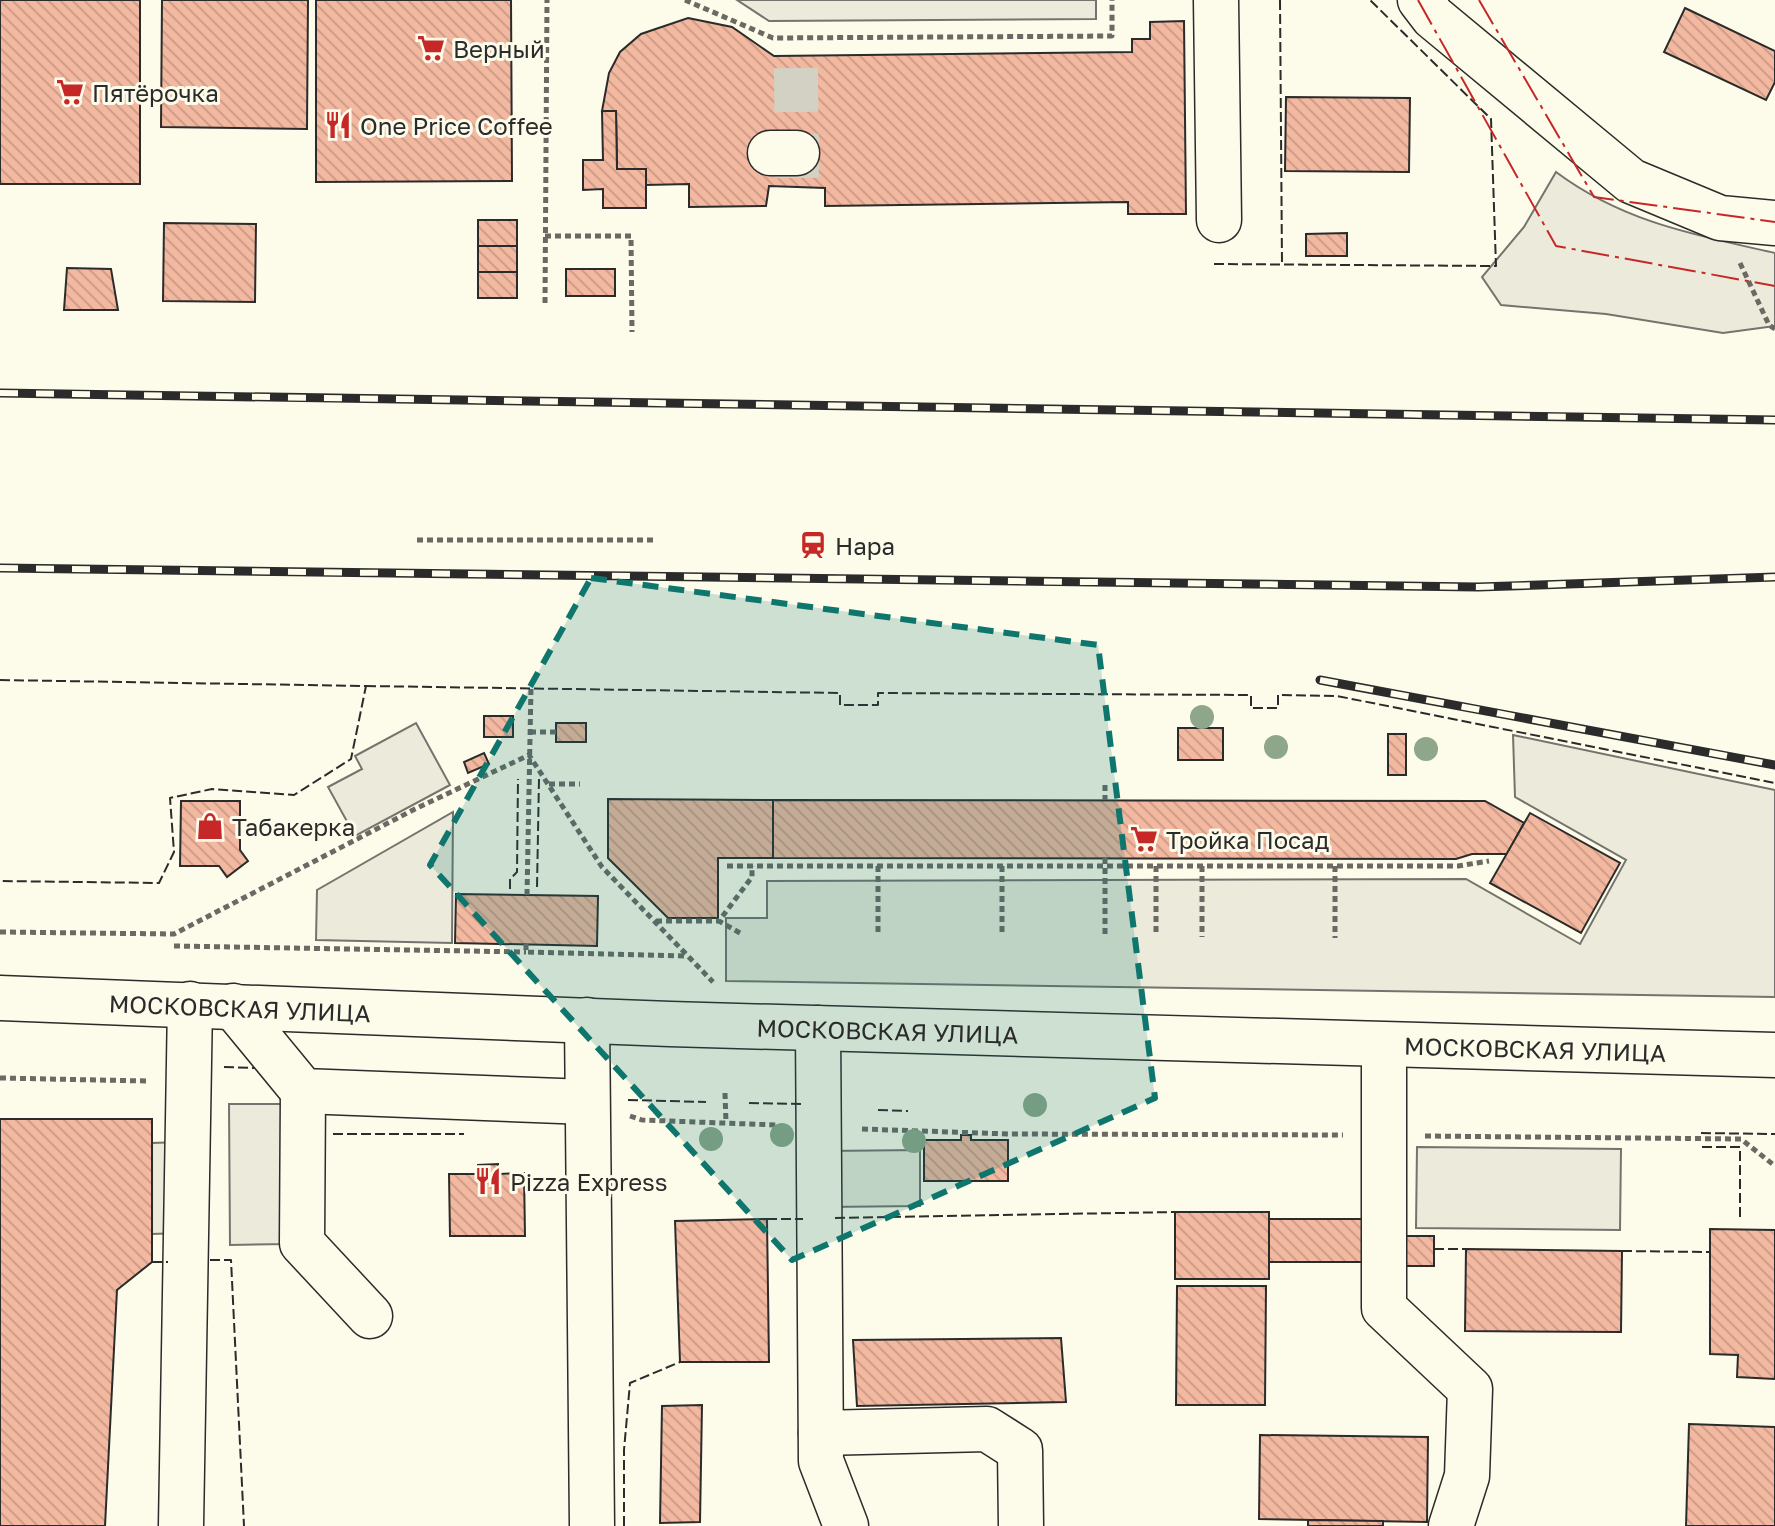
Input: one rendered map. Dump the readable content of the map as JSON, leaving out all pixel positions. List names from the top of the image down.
{
  "streets": {
    "main road": ["МОСКОВСКАЯ УЛИЦА"]
  },
  "places": {
    "supermarket": ["Верный", "Пятёрочка", "Тройка Посад"],
    "restaurant": ["One Price Coffee", "Pizza Express"],
    "station": ["Нара"],
    "shop": ["Табакерка"]
  }
}
